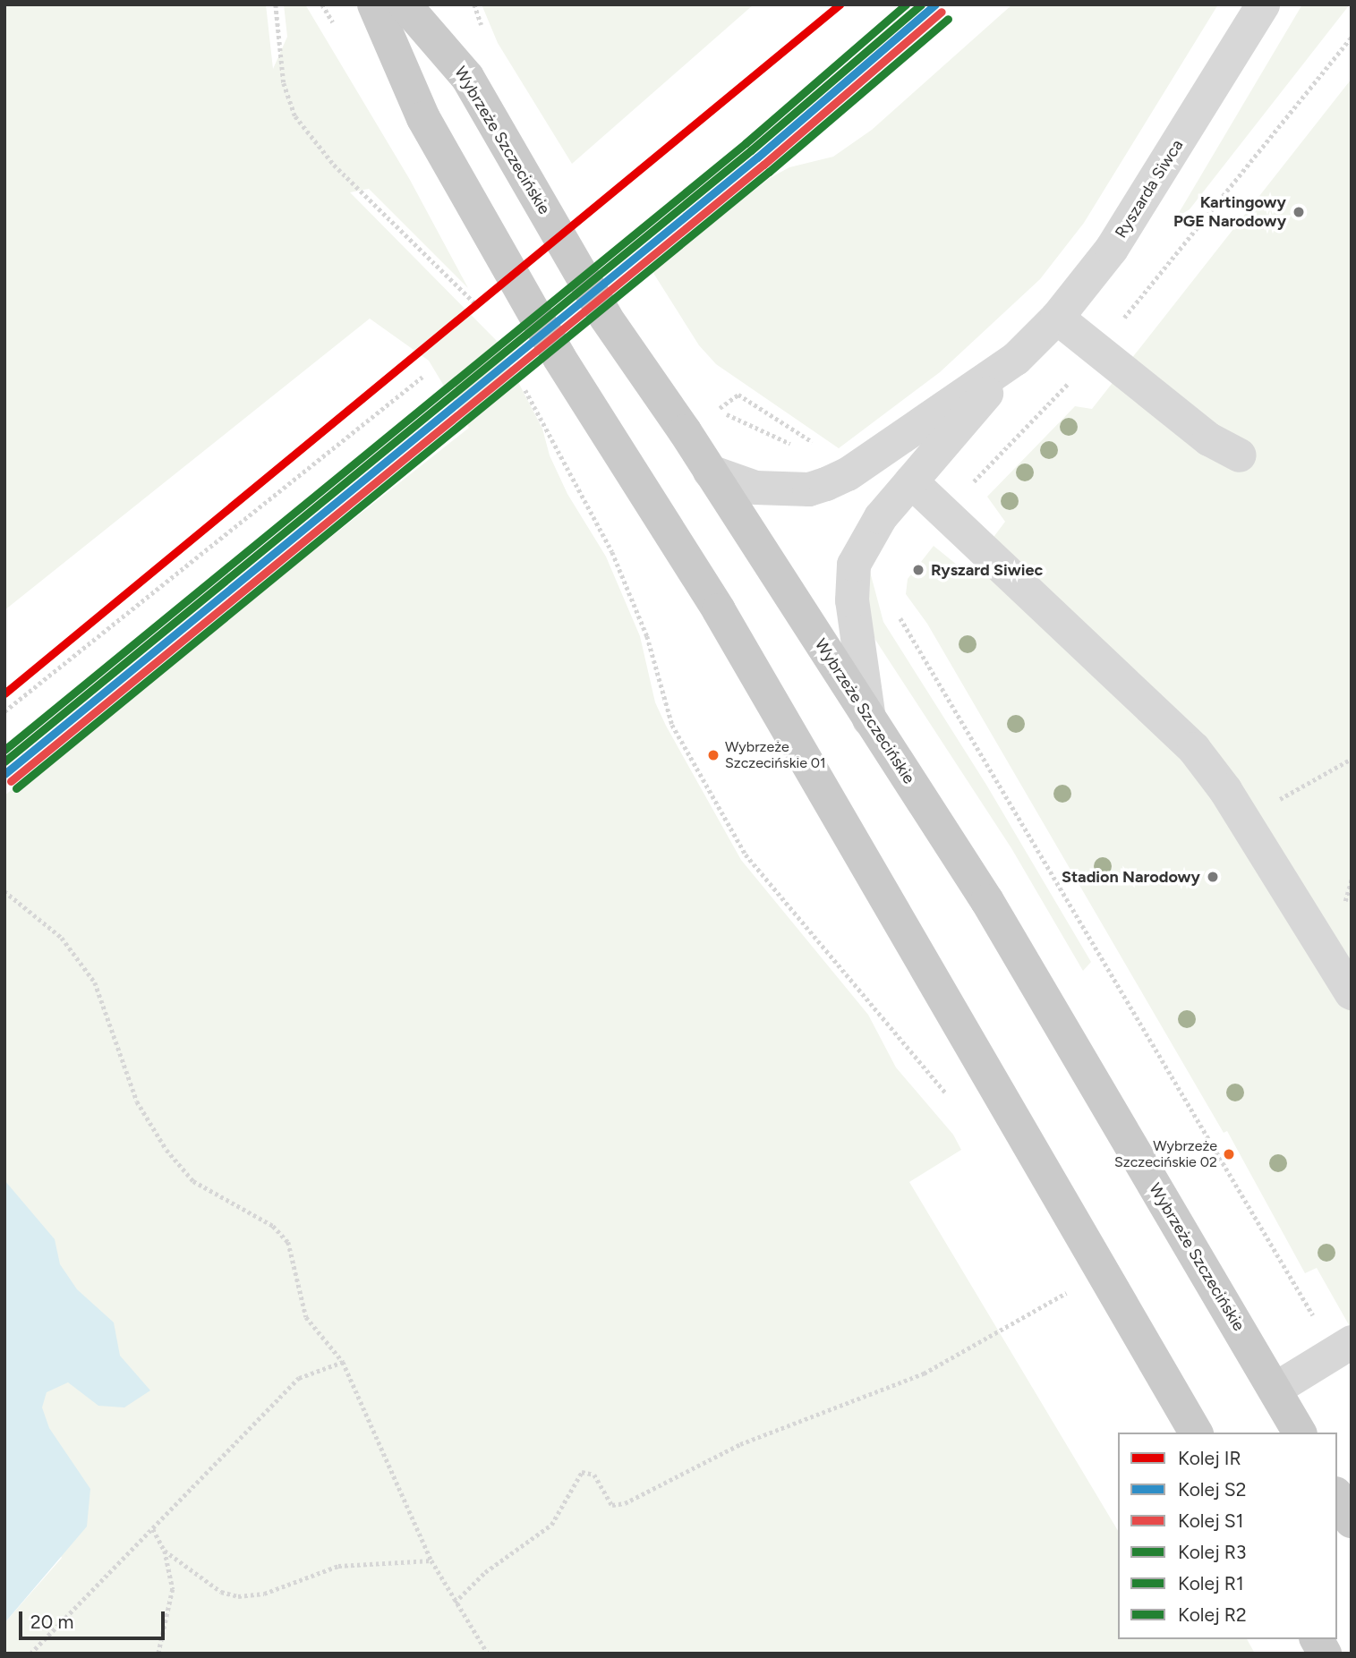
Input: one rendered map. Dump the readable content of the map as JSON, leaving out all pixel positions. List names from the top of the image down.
{
  "streets": {
    "main road": ["Wybrzeże Szczecińskie"],
    "lane": ["Ryszarda Siwca"]
  },
  "crossings": [
    ["Wybrzeże Szczecińskie", "Ryszarda Siwca"]
  ],
  "places": [
    "Kartingowy PGE Narodowy",
    "Ryszard Siwiec",
    "Wybrzeże Szczecińskie 01",
    "Stadion Narodowy",
    "Wybrzeże Szczecińskie 02"
  ],
  "lines": [
    "rail line IR",
    "rail line S2",
    "rail line R3",
    "rail line R2",
    "rail line S1",
    "rail line R1"
  ],
  "legend": [
    "Kolej IR",
    "Kolej S2",
    "Kolej S1",
    "Kolej R3",
    "Kolej R1",
    "Kolej R2"
  ],
  "scale_bar": "20 m"
}
